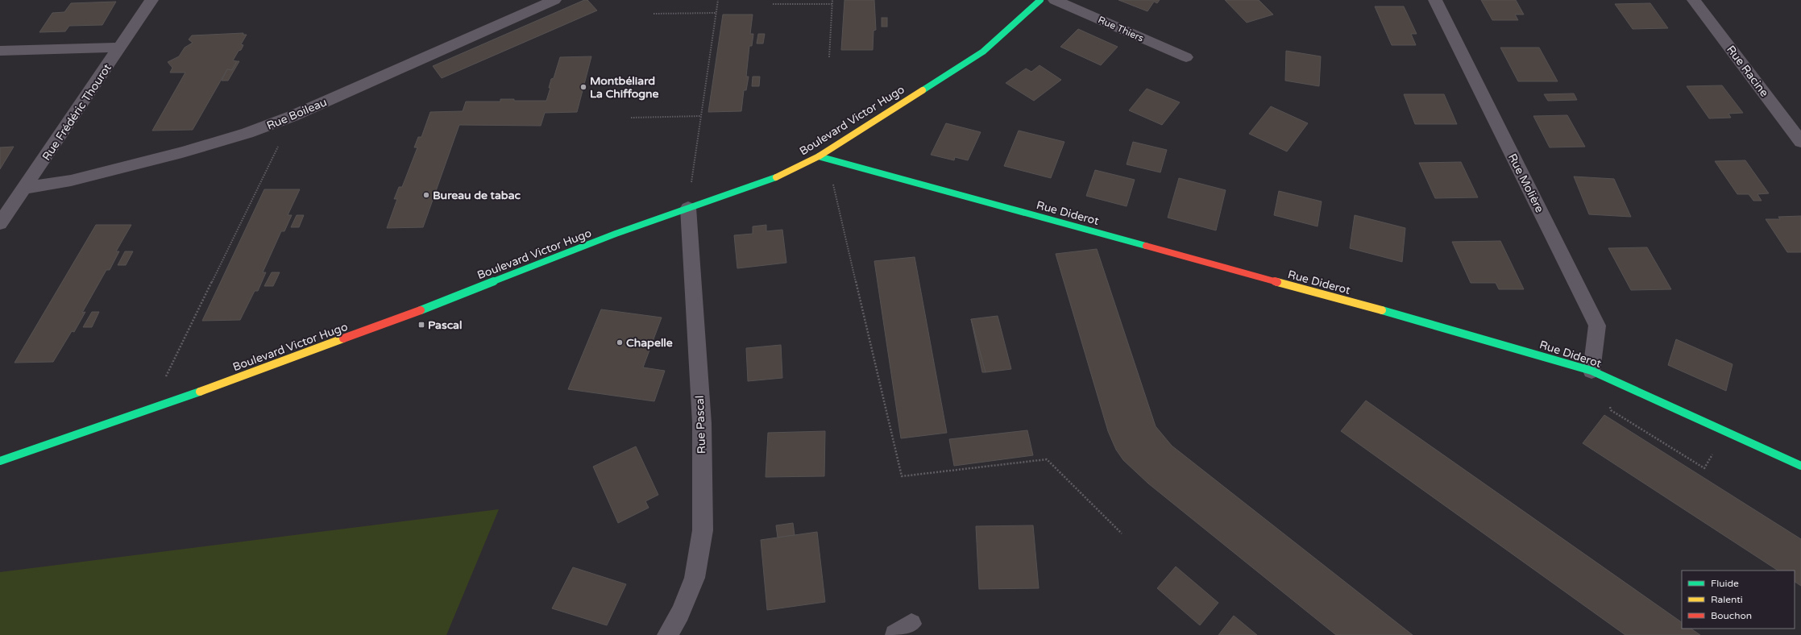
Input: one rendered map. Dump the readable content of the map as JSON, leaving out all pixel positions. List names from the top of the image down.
{
  "streets": {
    "street": [
      "Rue Thiers",
      "Rue Racine",
      "Rue Frédéric Thourot",
      "Rue Boileau",
      "Boulevard Victor Hugo",
      "Rue Molière",
      "Rue Diderot",
      "Rue Pascal"
    ]
  },
  "crossings": [
    ["Rue Frédéric Thourot", "Rue Boileau"],
    ["Boulevard Victor Hugo", "Rue Diderot"],
    ["Boulevard Victor Hugo", "Rue Pascal"],
    ["Rue Molière", "Rue Diderot"]
  ],
  "places": {
    "other": ["Montbéliard La Chiffogne", "Bureau de tabac", "Chapelle"],
    "transit": ["Pascal"]
  },
  "legend": ["Fluide", "Ralenti", "Bouchon"]
}
